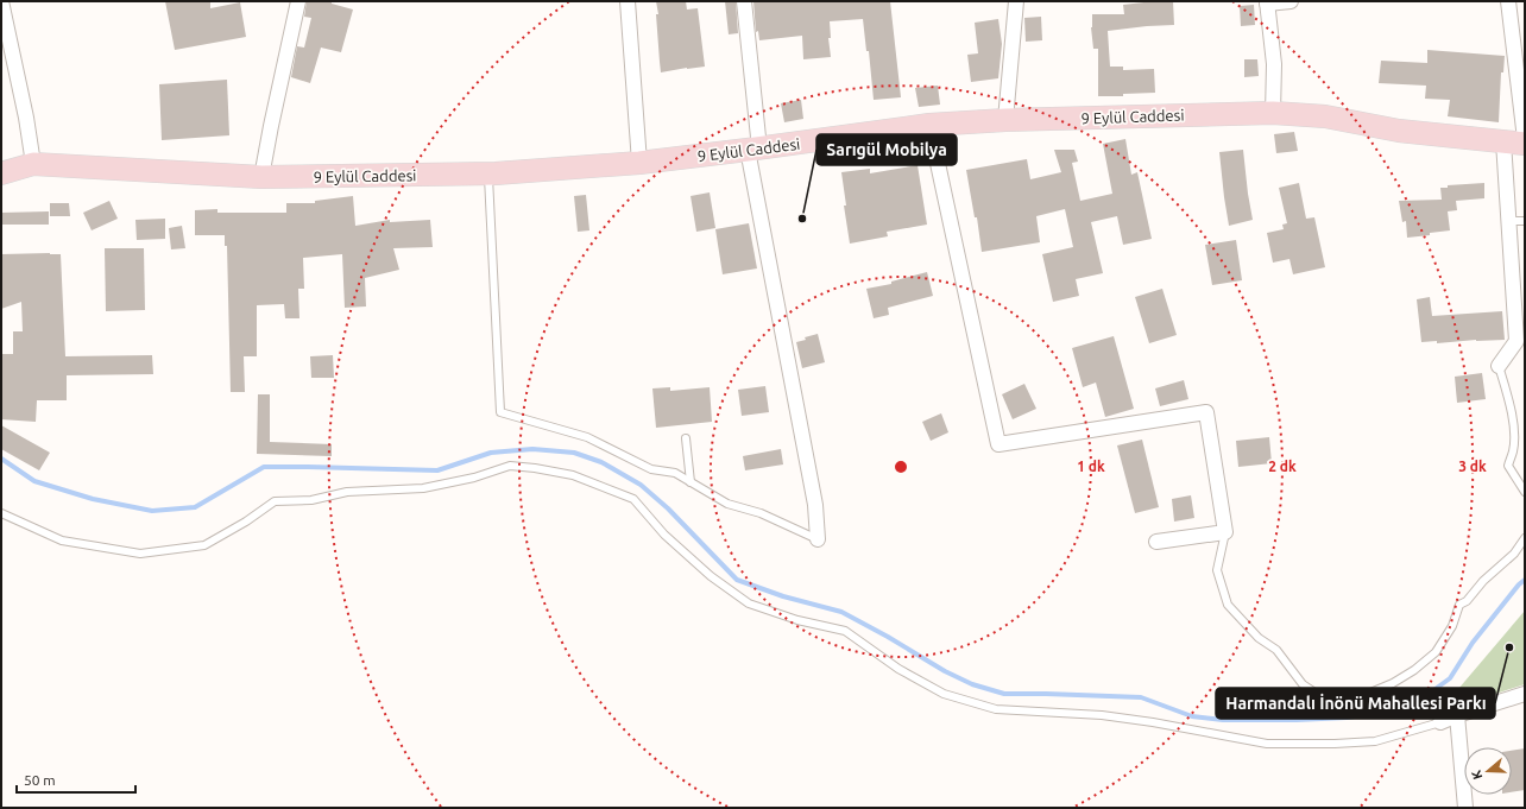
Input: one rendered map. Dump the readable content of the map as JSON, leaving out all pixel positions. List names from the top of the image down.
{
  "streets": {
    "main road": ["9 Eylül Caddesi"]
  },
  "places": ["Sarıgül Mobilya", "Harmandalı İnönü Mahallesi Parkı"],
  "scale_bar": "50 m",
  "north": "left",
  "rings": ["1 dk", "2 dk", "3 dk"]
}
